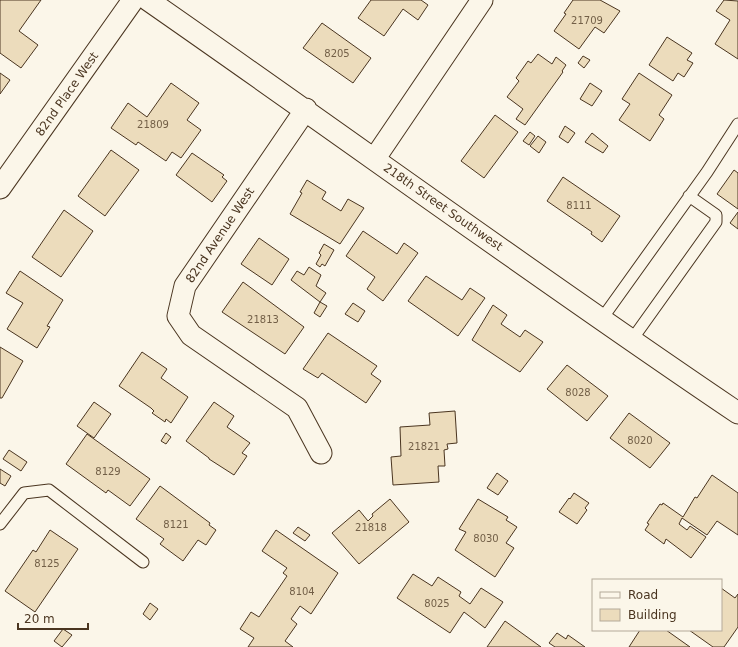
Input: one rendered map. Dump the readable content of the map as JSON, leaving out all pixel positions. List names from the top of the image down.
{
  "streets": {
    "street": ["82nd Place West", "218th Street Southwest", "82nd Avenue West"]
  },
  "crossings": [
    ["218th Street Southwest", "82nd Avenue West"]
  ],
  "house_numbers": [
    "21709",
    "8205",
    "21809",
    "8111",
    "21813",
    "8028",
    "8020",
    "21821",
    "8129",
    "8121",
    "21818",
    "8030",
    "8125",
    "8104",
    "8025"
  ],
  "legend": ["Road", "Building"],
  "scale_bar": "20 m"
}
